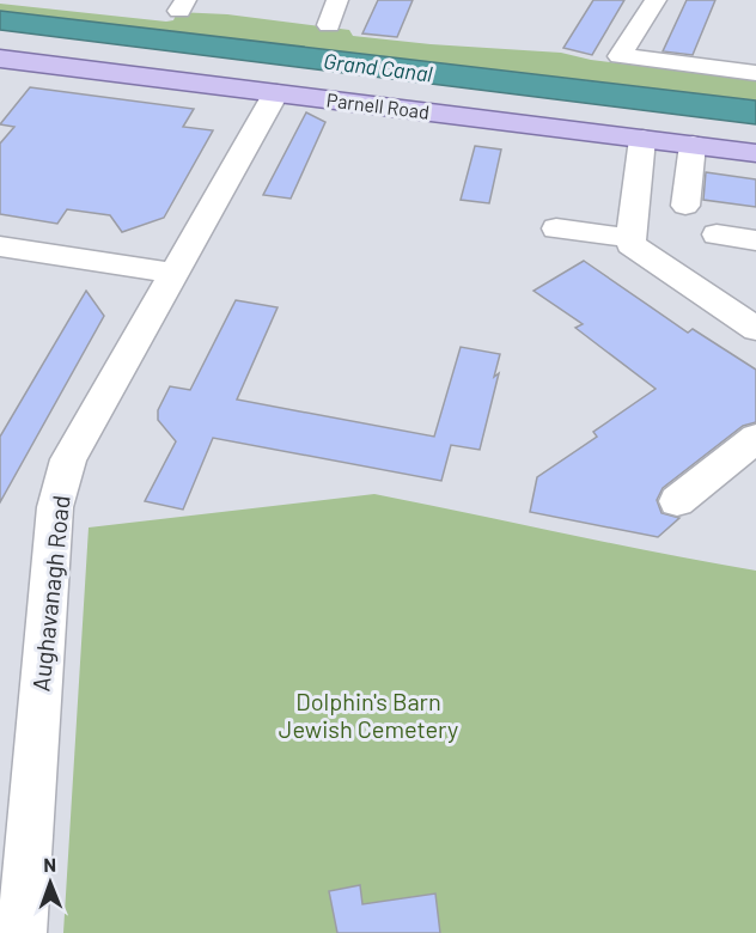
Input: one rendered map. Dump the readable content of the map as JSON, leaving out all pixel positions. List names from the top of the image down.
{
  "streets": {
    "main road": ["Parnell Road"],
    "street": ["Aughavanagh Road"]
  },
  "crossings": [
    ["Parnell Road", "Aughavanagh Road"]
  ],
  "water": ["Grand Canal"],
  "parks": ["Dolphin's Barn Jewish Cemetery"],
  "north": "top"
}
